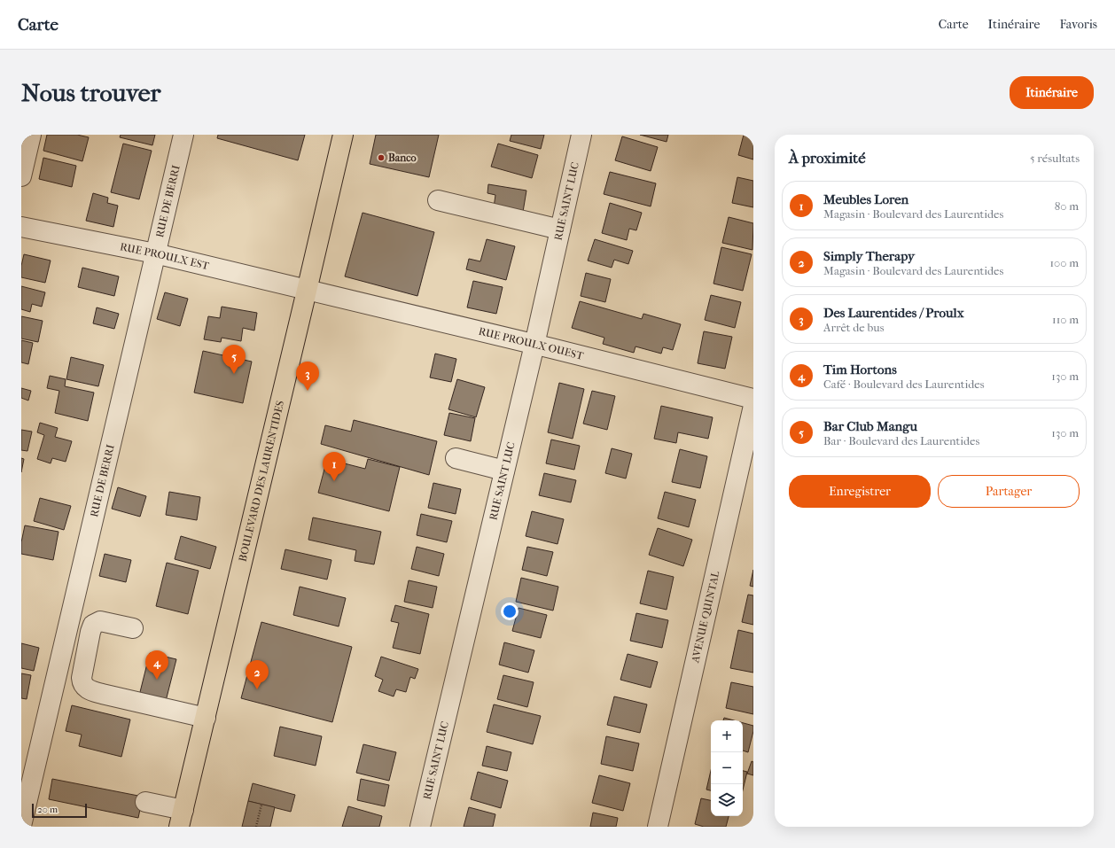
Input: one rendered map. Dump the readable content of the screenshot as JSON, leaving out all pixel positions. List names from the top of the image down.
{
  "streets": {
    "main road": ["BOULEVARD DES LAURENTIDES"],
    "street": [
      "RUE DE BERRI",
      "RUE SAINT LUC",
      "RUE PROULX EST",
      "RUE PROULX OUEST",
      "AVENUE QUINTAL"
    ]
  },
  "crossings": [
    ["RUE DE BERRI", "RUE PROULX EST"],
    ["RUE SAINT LUC", "RUE PROULX OUEST"],
    ["RUE PROULX EST", "RUE PROULX OUEST"],
    ["RUE PROULX EST", "BOULEVARD DES LAURENTIDES"],
    ["RUE PROULX OUEST", "BOULEVARD DES LAURENTIDES"]
  ],
  "places": ["Banco"],
  "scale_bar": "20 m",
  "page": {
    "header": "Carte",
    "nav": ["Carte", "Itinéraire", "Favoris"],
    "buttons": [
      "Itinéraire",
      ["Enregistrer", "Partager"]
    ],
    "title": "Nous trouver",
    "heading": ["À proximité", "5 résultats"],
    "list": [
      {
        "mark": "1",
        "name": "Meubles Loren",
        "note": "Magasin · Boulevard des Laurentides",
        "value": "80 m"
      },
      {
        "mark": "2",
        "name": "Simply Therapy",
        "note": "Magasin · Boulevard des Laurentides",
        "value": "100 m"
      },
      {
        "mark": "3",
        "name": "Des Laurentides / Proulx",
        "note": "Arrêt de bus",
        "value": "110 m"
      },
      {
        "mark": "4",
        "name": "Tim Hortons",
        "note": "Café · Boulevard des Laurentides",
        "value": "130 m"
      },
      {
        "mark": "5",
        "name": "Bar Club Mangu",
        "note": "Bar · Boulevard des Laurentides",
        "value": "130 m"
      }
    ],
    "pins": [
      "5",
      "3",
      "1",
      "4",
      "2"
    ],
    "map_buttons": ["+", "−"],
    "scale": "20 m"
  }
}
